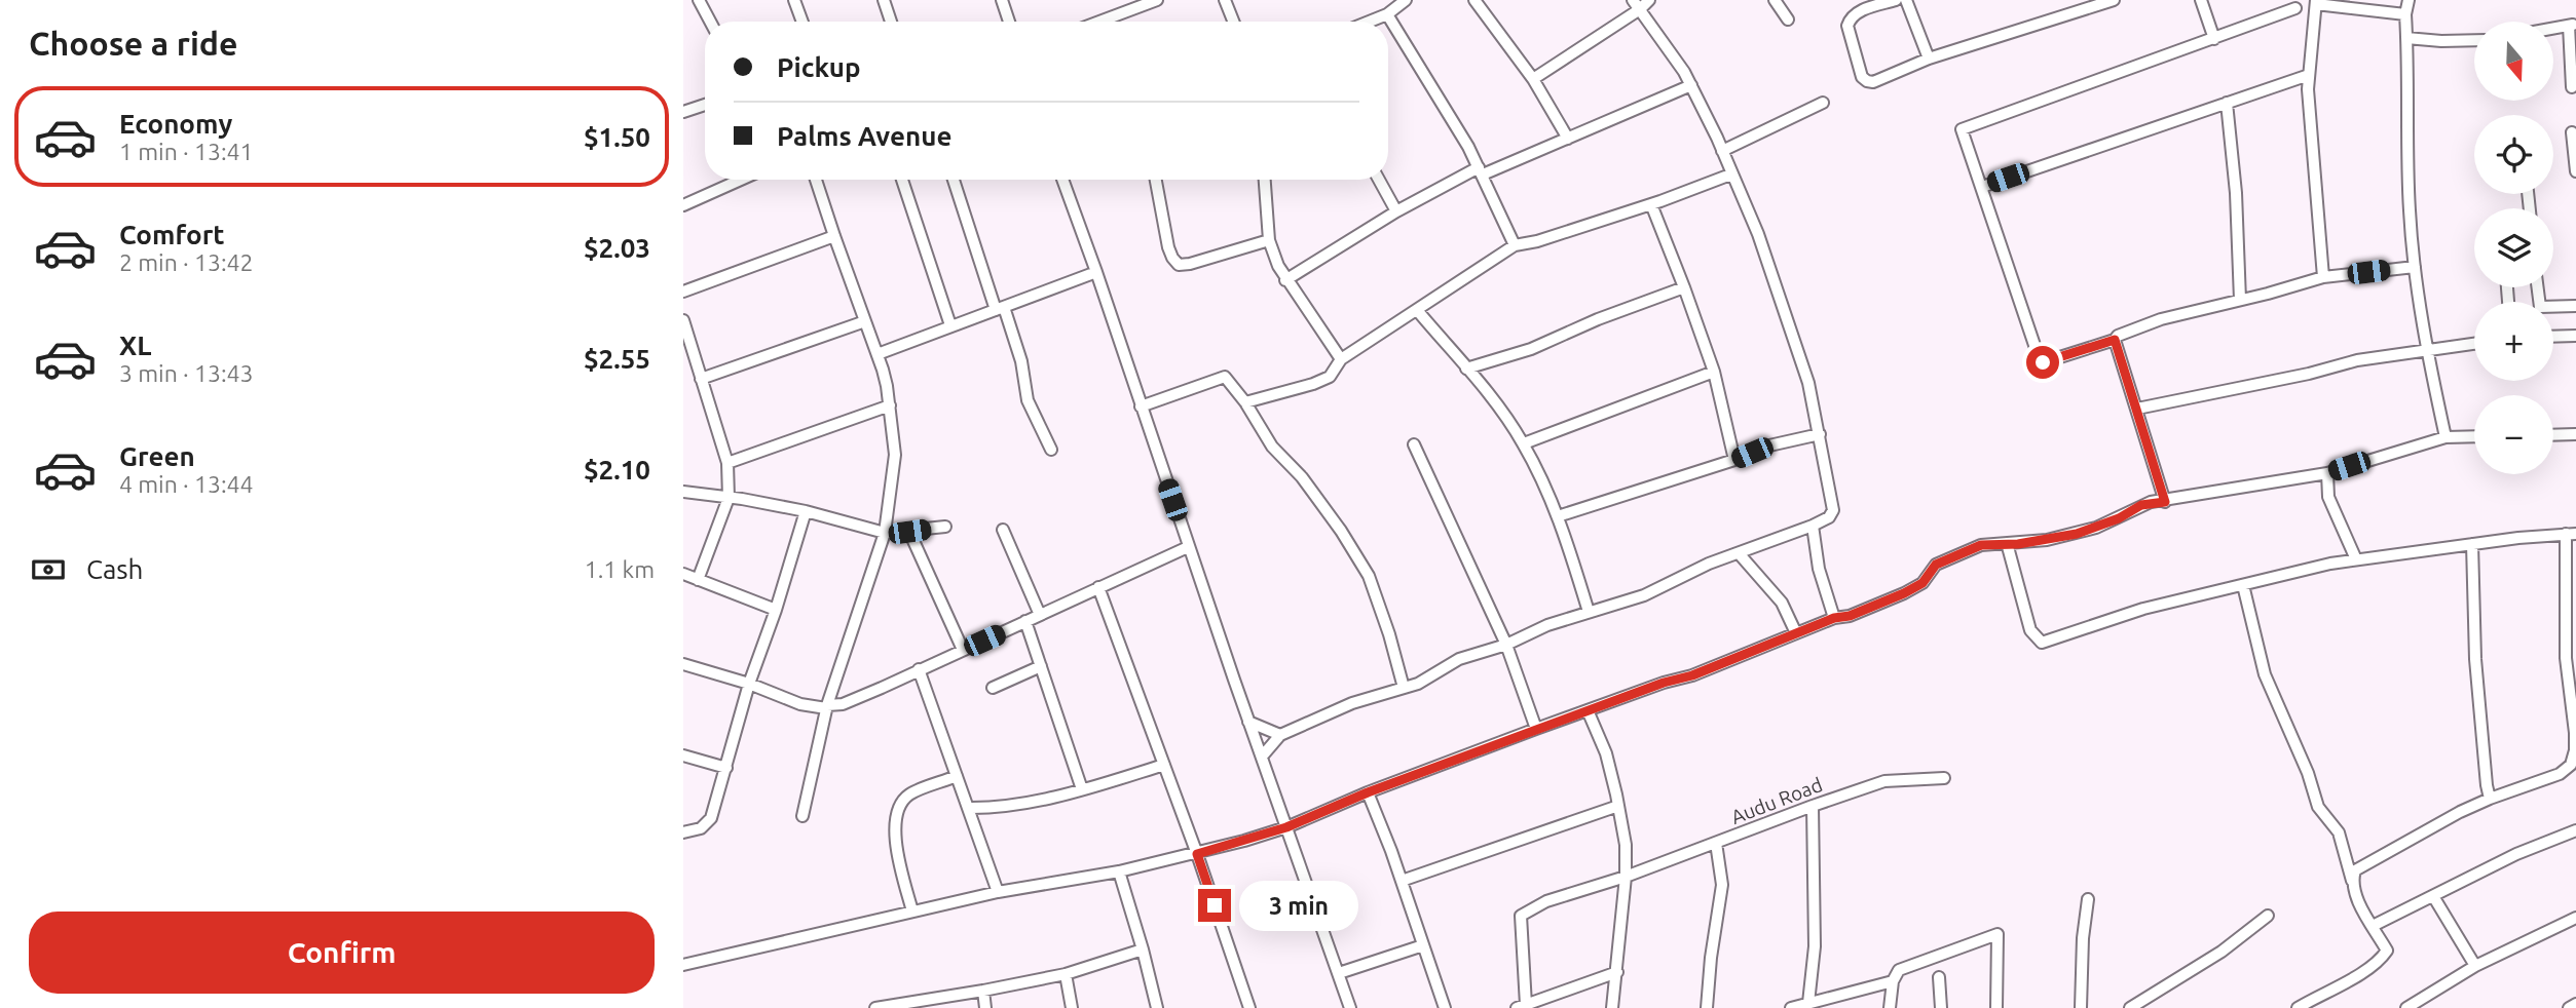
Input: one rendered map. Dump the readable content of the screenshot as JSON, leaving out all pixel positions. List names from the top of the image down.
{
  "streets": {
    "street": ["Audu Road"]
  },
  "north": "bottom",
  "page": {
    "heading": "Choose a ride",
    "map_buttons": ["+", "−"],
    "banner": ["Pickup", "Palms Avenue"],
    "list": [
      {
        "name": "Economy",
        "note": "1 min · 13:41",
        "value": "$1.50"
      },
      {
        "name": "Comfort",
        "note": "2 min · 13:42",
        "value": "$2.03"
      },
      {
        "name": "XL",
        "note": "3 min · 13:43",
        "value": "$2.55"
      },
      {
        "name": "Green",
        "note": "4 min · 13:44",
        "value": "$2.10"
      }
    ],
    "pay": ["Cash", "1.1 km"],
    "bubble": "3 min",
    "buttons": "Confirm"
  }
}
